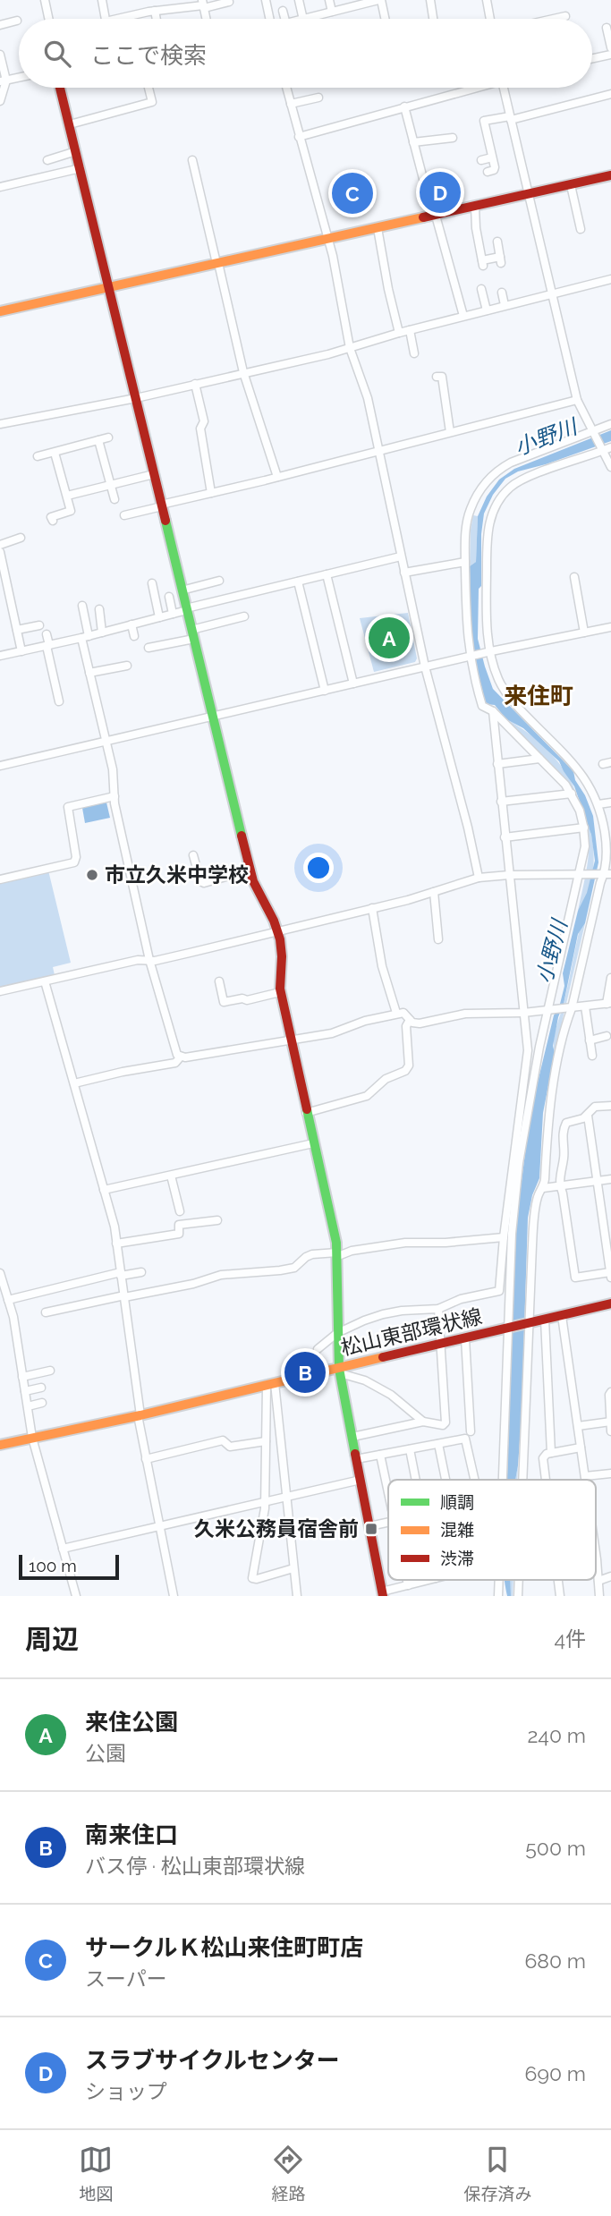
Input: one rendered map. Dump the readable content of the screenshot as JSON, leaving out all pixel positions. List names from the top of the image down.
{
  "streets": {
    "street": ["松山東部環状線"]
  },
  "districts": ["来住町"],
  "water": ["小野川"],
  "places": {
    "other": ["市立久米中学校"],
    "transit": ["久米公務員宿舎前"]
  },
  "legend": ["順調", "混雑", "渋滞"],
  "scale_bar": "100 m",
  "page": {
    "search": "ここで検索",
    "pins": [
      "D",
      "C",
      "A",
      "B"
    ],
    "scale": "100 m",
    "heading": ["周辺", "4件"],
    "list": [
      {
        "mark": "A",
        "name": "来住公園",
        "note": "公園",
        "value": "240 m"
      },
      {
        "mark": "B",
        "name": "南来住口",
        "note": "バス停 · 松山東部環状線",
        "value": "500 m"
      },
      {
        "mark": "C",
        "name": "サークルＫ松山来住町町店",
        "note": "スーパー",
        "value": "680 m"
      },
      {
        "mark": "D",
        "name": "スラブサイクルセンター",
        "note": "ショップ",
        "value": "690 m"
      }
    ],
    "nav": ["地図", "経路", "保存済み"]
  }
}
